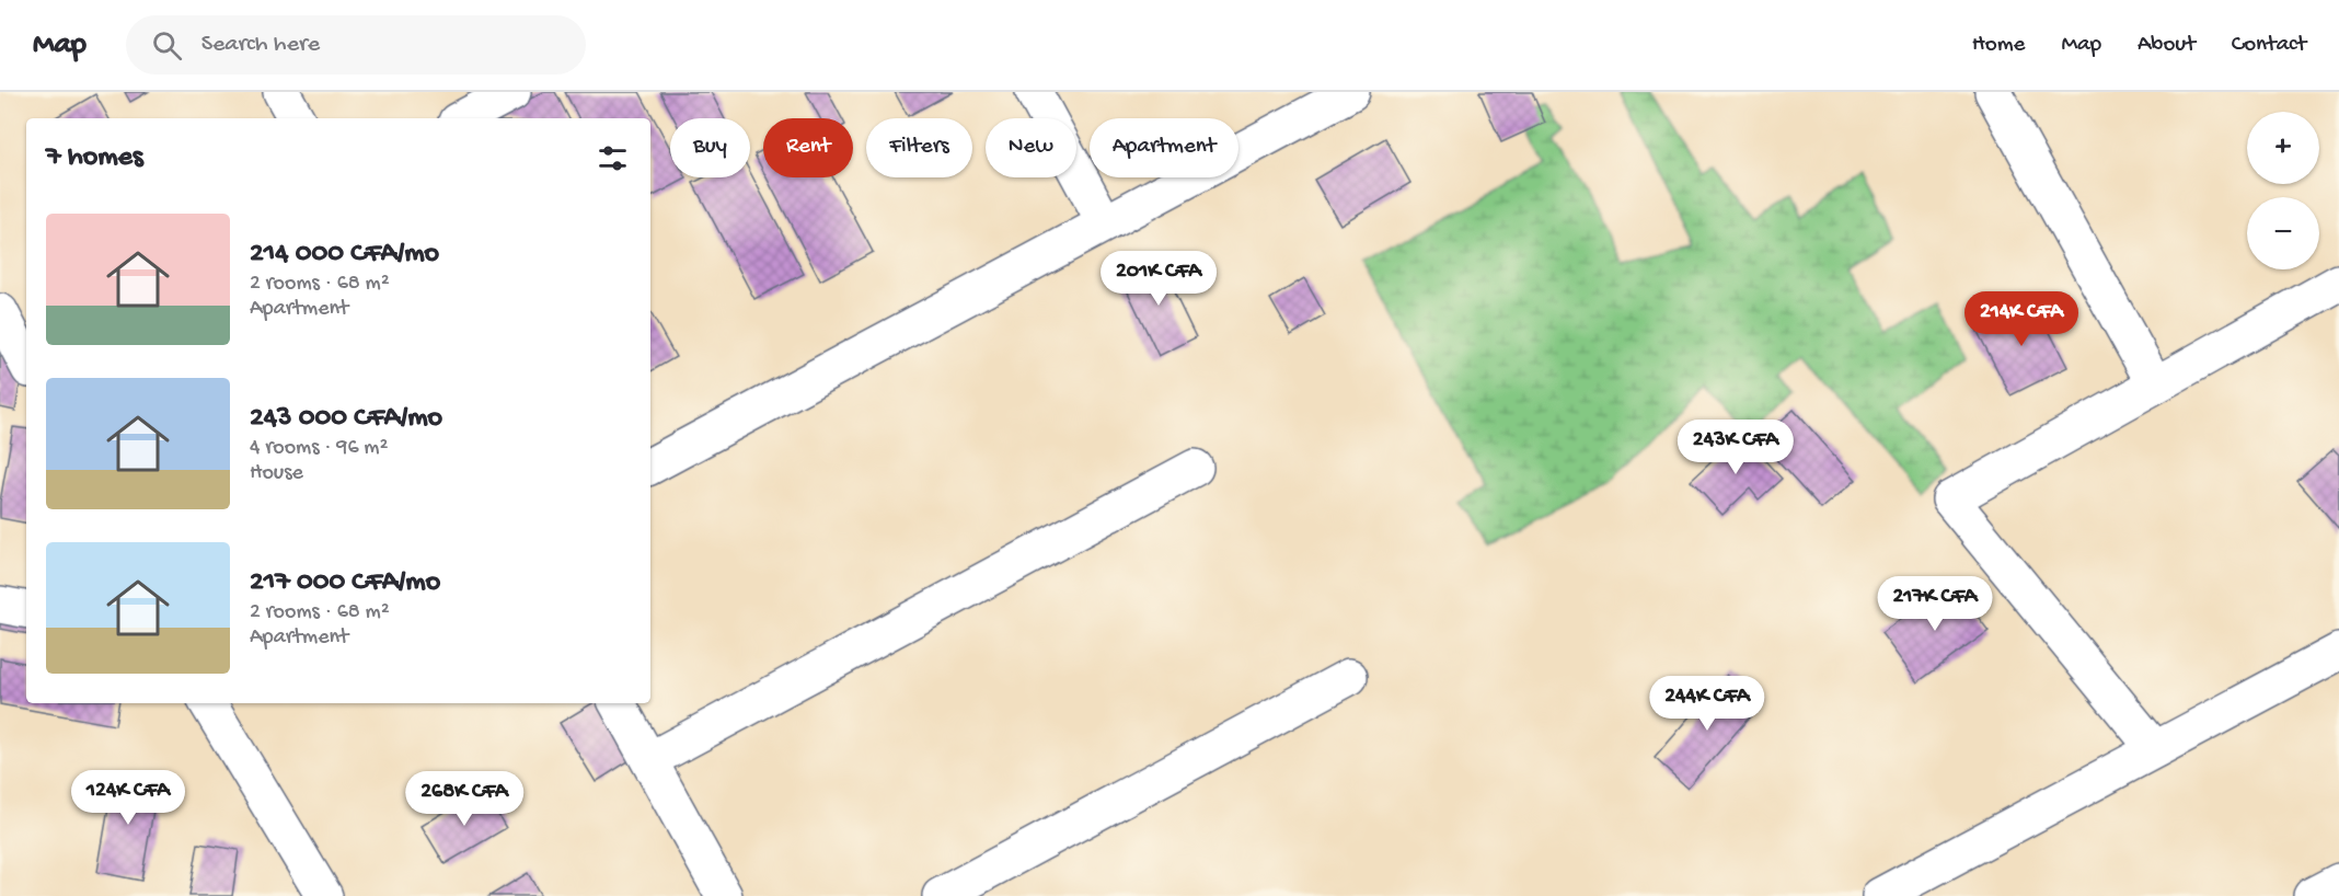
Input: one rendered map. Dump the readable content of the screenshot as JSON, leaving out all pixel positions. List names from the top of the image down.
{
  "page": {
    "header": "Map",
    "search": "Search here",
    "nav": [
      "Home",
      "Map",
      "About",
      "Contact"
    ],
    "map_buttons": ["+", "−"],
    "chip": [
      "Buy",
      "Rent",
      "Filters",
      "New",
      "Apartment"
    ],
    "heading": "7 homes",
    "list": [
      {
        "name": "214 000 CFA/mo",
        "note": "2 rooms · 68 m² · Apartment"
      },
      {
        "name": "243 000 CFA/mo",
        "note": "4 rooms · 96 m² · House"
      },
      {
        "name": "217 000 CFA/mo",
        "note": "2 rooms · 68 m² · Apartment"
      }
    ],
    "price": [
      "201K CFA",
      "214K CFA",
      "243K CFA",
      "217K CFA",
      "244K CFA",
      "124K CFA",
      "268K CFA"
    ]
  }
}
